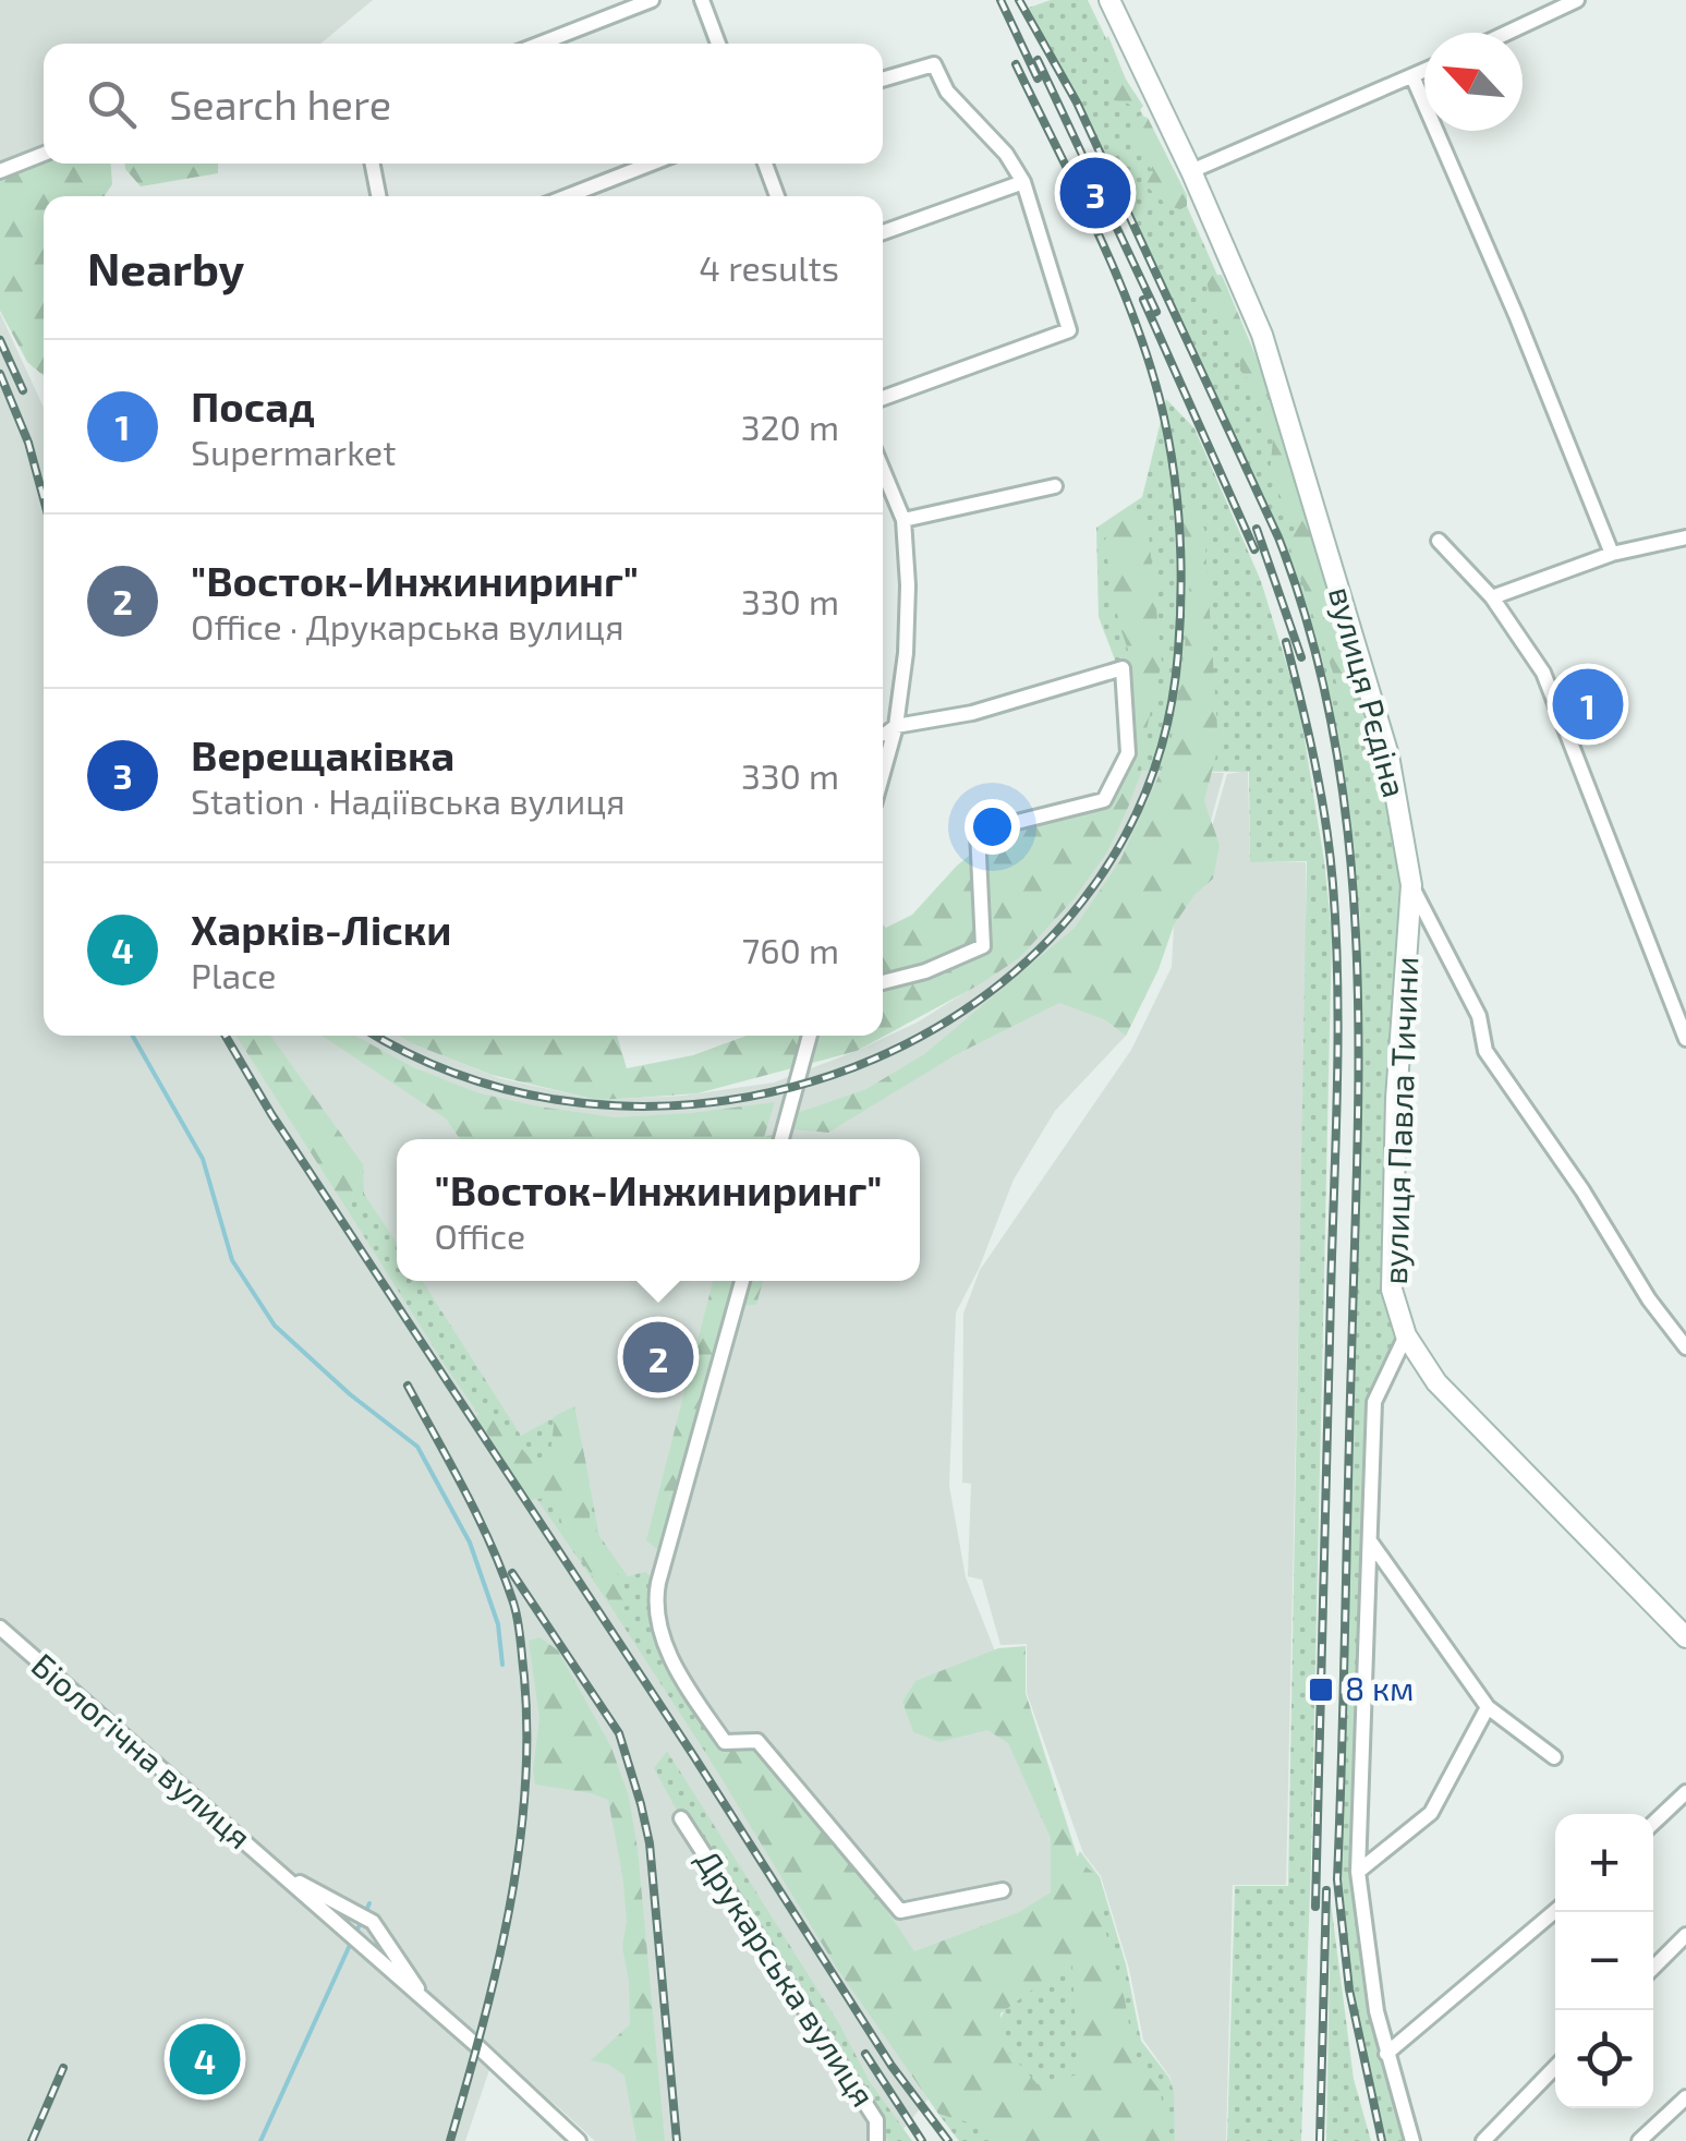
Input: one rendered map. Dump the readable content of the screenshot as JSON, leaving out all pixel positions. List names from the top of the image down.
{
  "streets": {
    "main road": ["вулиця Рєдіна", "вулиця Павла Тичини"],
    "street": ["Біологічна вулиця", "Друкарська вулиця"]
  },
  "crossings": [
    ["вулиця Рєдіна", "вулиця Павла Тичини"]
  ],
  "places": {
    "transit": ["8 км"]
  },
  "north": "top left",
  "page": {
    "search": "Search here",
    "pins": [
      "3",
      "1",
      "2",
      "4"
    ],
    "heading": ["Nearby", "4 results"],
    "list": [
      {
        "mark": "1",
        "name": "Посад",
        "note": "Supermarket",
        "value": "320 m"
      },
      {
        "mark": "2",
        "name": "\"Восток-Инжиниринг\"",
        "note": "Office · Друкарська вулиця",
        "value": "330 m"
      },
      {
        "mark": "3",
        "name": "Верещаківка",
        "note": "Station · Надіївська вулиця",
        "value": "330 m"
      },
      {
        "mark": "4",
        "name": "Харків-Ліски",
        "note": "Place",
        "value": "760 m"
      }
    ],
    "popup": ["\"Восток-Инжиниринг\"", "Office"],
    "map_buttons": ["+", "−"]
  }
}
